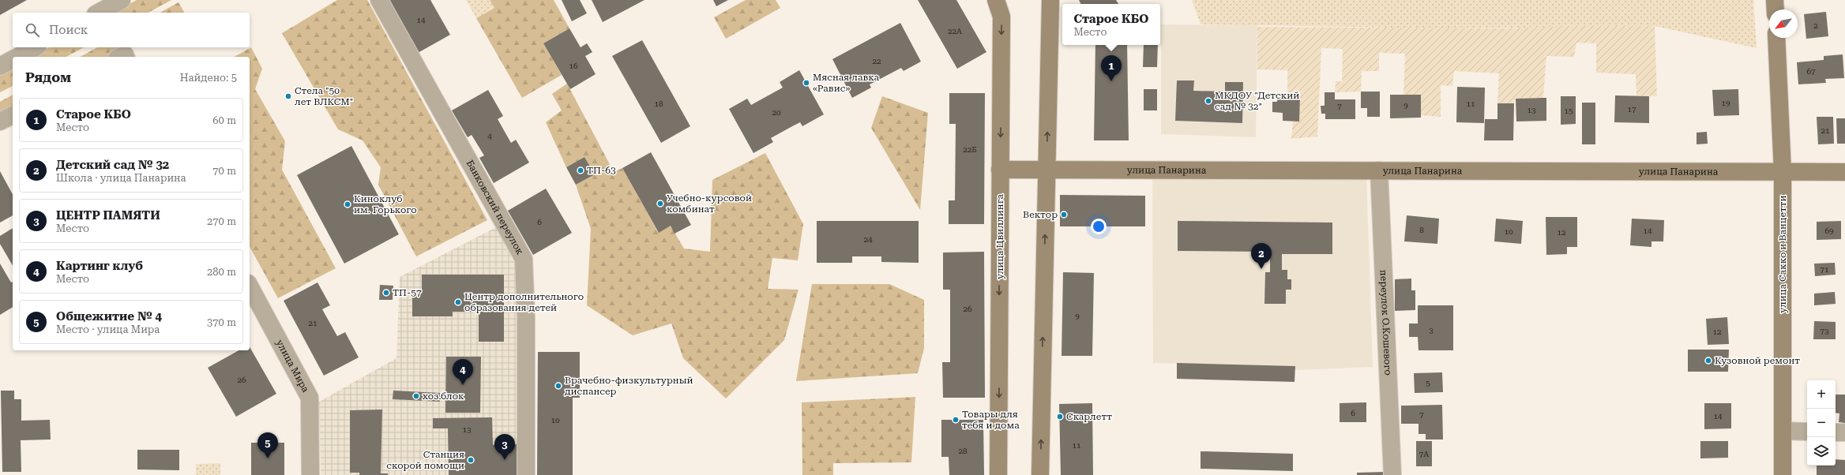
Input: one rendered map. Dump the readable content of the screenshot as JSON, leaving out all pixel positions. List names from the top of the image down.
{
  "streets": {
    "street": [
      "улица Панарина",
      "Банковский переулок",
      "улица Цвиллинга",
      "улица Сакко и Ванцетти",
      "переулок О.Кошевого",
      "улица Мира"
    ]
  },
  "crossings": [
    ["улица Панарина", "улица Цвиллинга"],
    ["улица Панарина", "улица Сакко и Ванцетти"],
    ["улица Панарина", "переулок О.Кошевого"]
  ],
  "places": [
    "Мясная лавка «Равис»",
    "Стела \"50 лет ВЛКСМ\"",
    "МКДОУ \"Детский сад № 32\"",
    "ТП-63",
    "Учебно-курсовой комбинат",
    "Киноклуб им. Горького",
    "Вектор",
    "ТП-57",
    "Центр дополнительного образования детей",
    "Кузовной ремонт",
    "Врачебно-физкультурный диспансер",
    "хоз.блок",
    "Скарлетт",
    "Товары для тебя и дома",
    "Станция скорой помощи"
  ],
  "house_numbers": [
    "14",
    "2",
    "22А",
    "22",
    "16",
    "67",
    "19",
    "18",
    "11",
    "9",
    "7",
    "17",
    "13",
    "15",
    "20",
    "21",
    "4",
    "22Б",
    "6",
    "8",
    "14",
    "69",
    "10",
    "12",
    "24",
    "71",
    "26",
    "9",
    "21",
    "3",
    "73",
    "12",
    "26",
    "5",
    "6",
    "7",
    "14",
    "10",
    "13",
    "11",
    "28",
    "7А"
  ],
  "north": "bottom left",
  "page": {
    "popup": ["Старое КБО", "Место"],
    "search": "Поиск",
    "pins": [
      "1",
      "2",
      "4",
      "5",
      "3"
    ],
    "heading": ["Рядом", "Найдено: 5"],
    "list": [
      {
        "mark": "1",
        "name": "Старое КБО",
        "note": "Место",
        "value": "60 m"
      },
      {
        "mark": "2",
        "name": "Детский сад № 32",
        "note": "Школа · улица Панарина",
        "value": "70 m"
      },
      {
        "mark": "3",
        "name": "ЦЕНТР ПАМЯТИ",
        "note": "Место",
        "value": "270 m"
      },
      {
        "mark": "4",
        "name": "Картинг клуб",
        "note": "Место",
        "value": "280 m"
      },
      {
        "mark": "5",
        "name": "Общежитие № 4",
        "note": "Место · улица Мира",
        "value": "370 m"
      }
    ],
    "map_buttons": ["+", "−"]
  }
}
